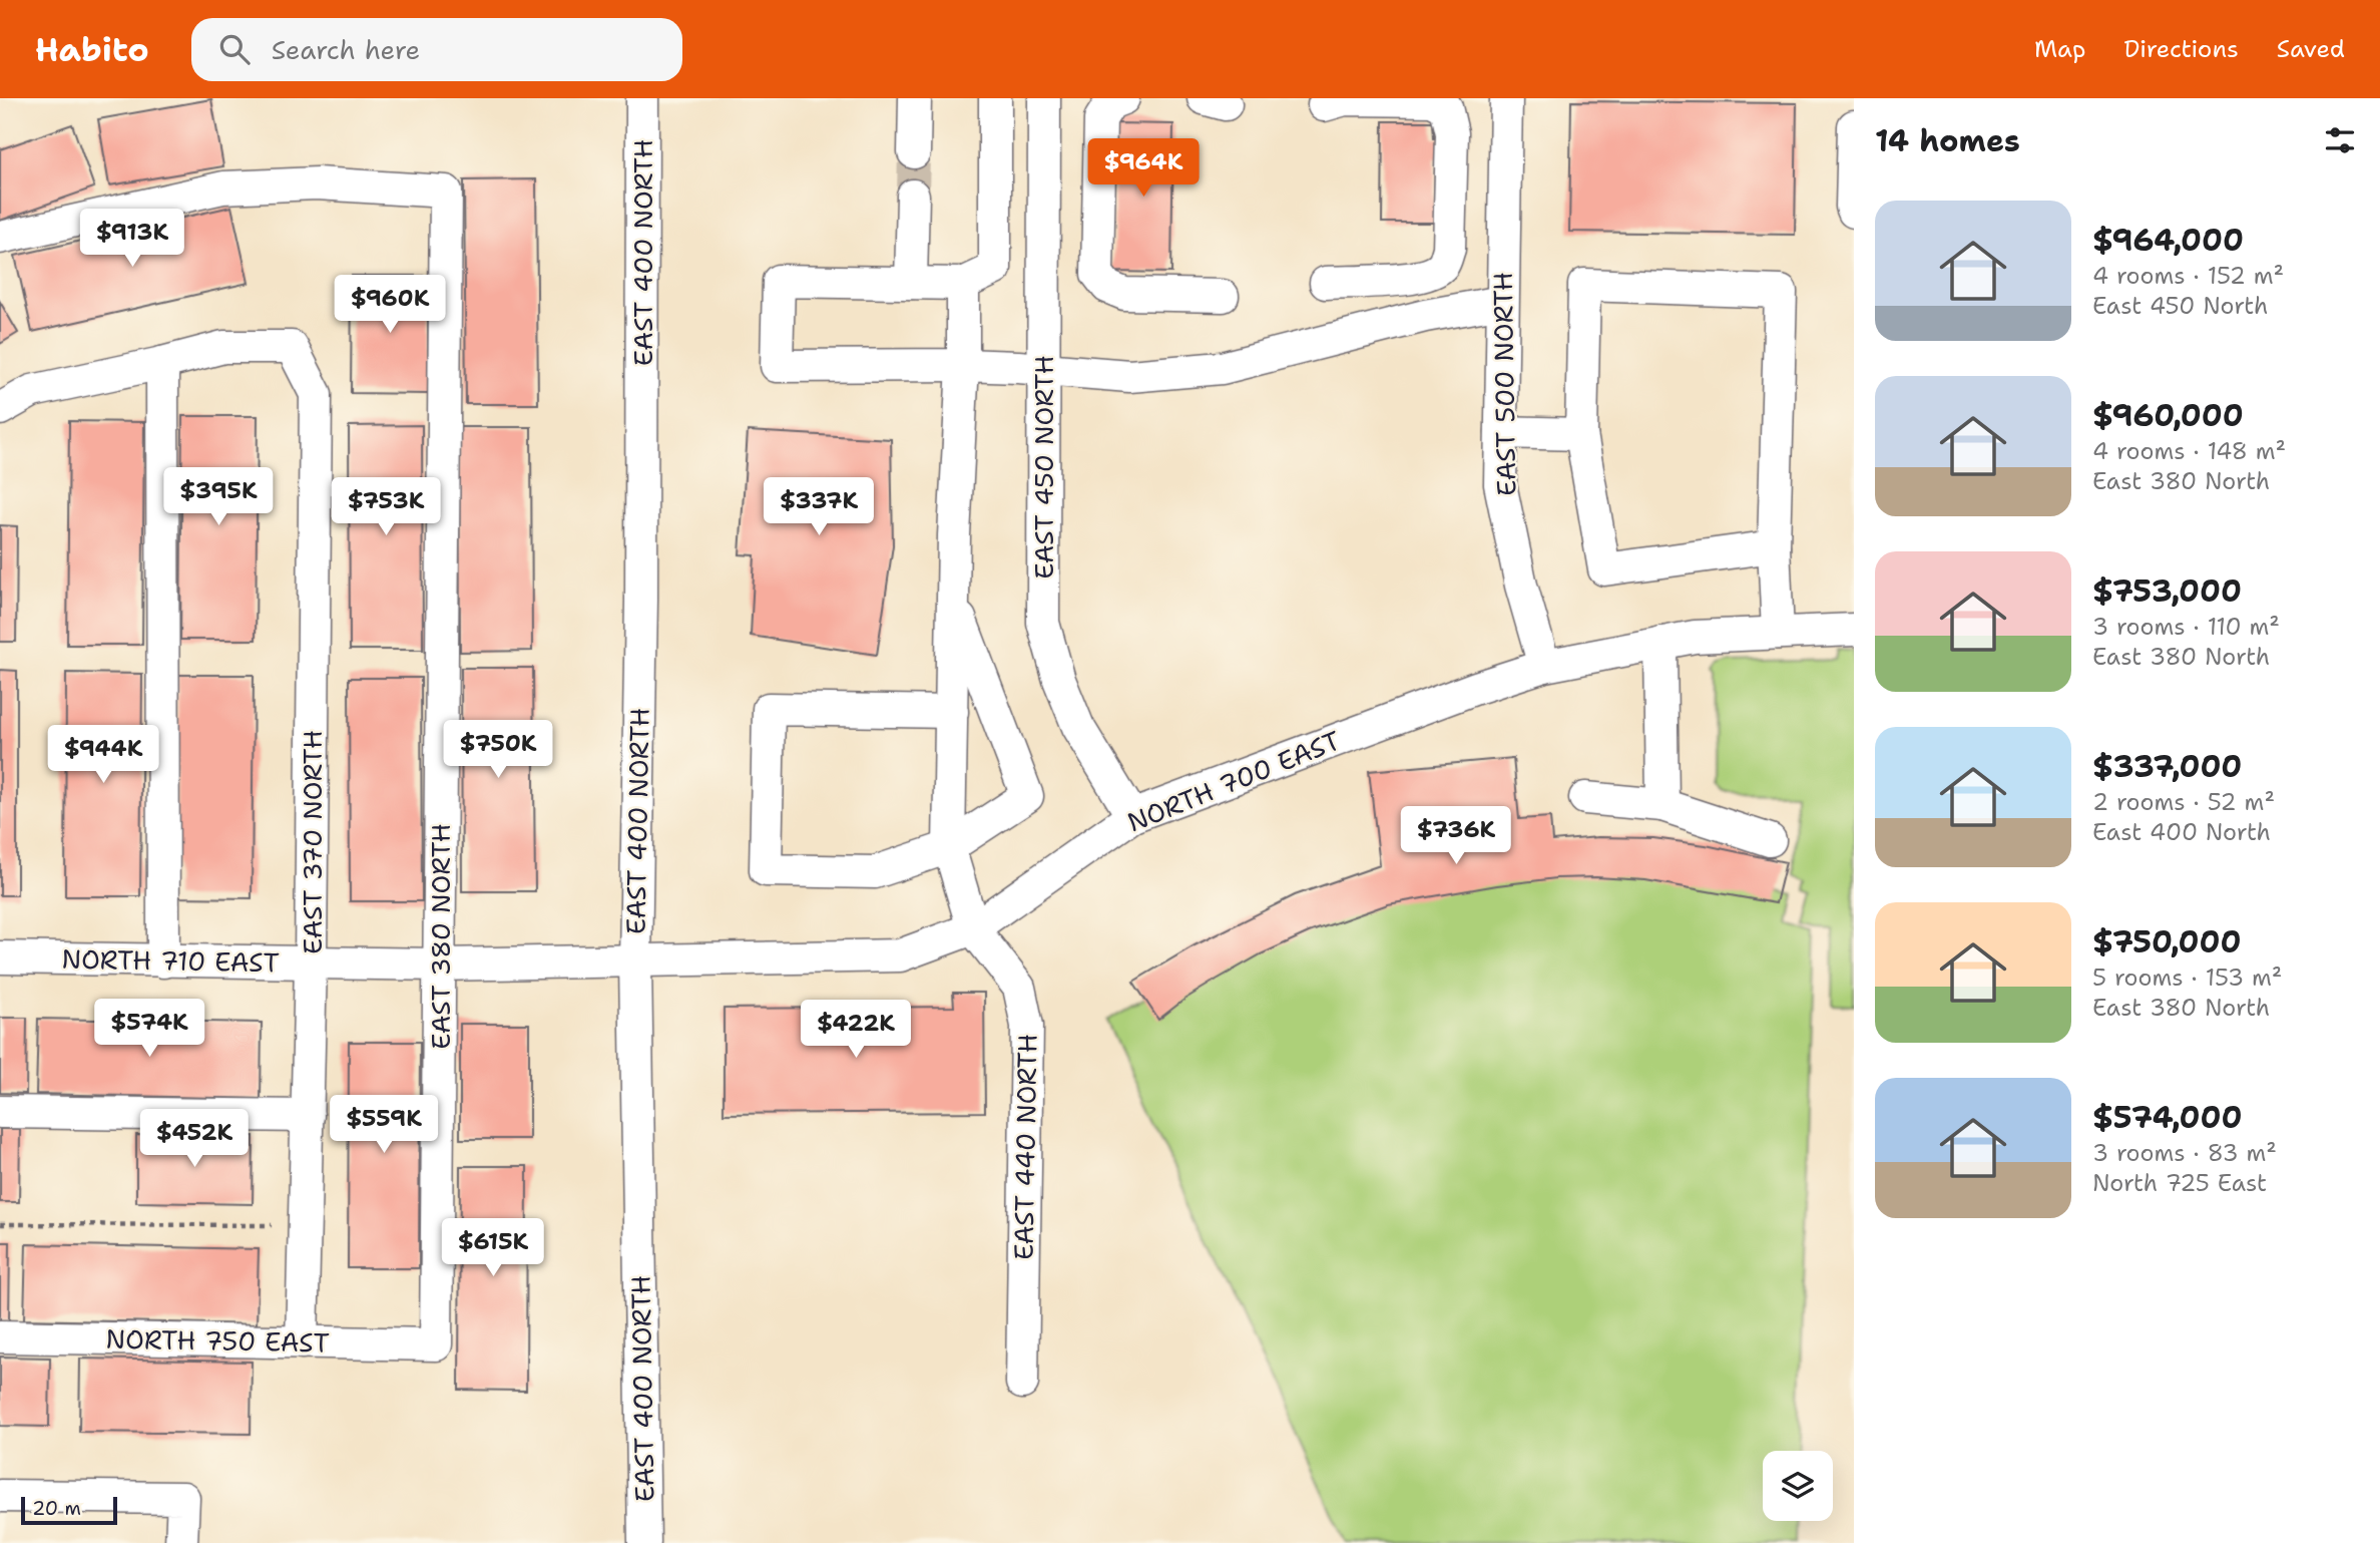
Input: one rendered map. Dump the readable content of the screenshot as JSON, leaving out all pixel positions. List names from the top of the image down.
{
  "streets": {
    "street": [
      "EAST 400 NORTH",
      "EAST 500 NORTH",
      "EAST 450 NORTH",
      "NORTH 700 EAST",
      "EAST 370 NORTH",
      "EAST 380 NORTH",
      "NORTH 710 EAST",
      "EAST 440 NORTH",
      "NORTH 750 EAST"
    ]
  },
  "crossings": [
    ["EAST 400 NORTH", "NORTH 700 EAST"],
    ["EAST 400 NORTH", "NORTH 710 EAST"],
    ["EAST 500 NORTH", "NORTH 700 EAST"],
    ["EAST 450 NORTH", "NORTH 700 EAST"],
    ["NORTH 700 EAST", "NORTH 710 EAST"],
    ["NORTH 700 EAST", "EAST 440 NORTH"],
    ["EAST 370 NORTH", "NORTH 710 EAST"],
    ["EAST 370 NORTH", "NORTH 750 EAST"],
    ["EAST 380 NORTH", "NORTH 710 EAST"],
    ["EAST 380 NORTH", "NORTH 750 EAST"]
  ],
  "scale_bar": "20 m",
  "page": {
    "header": "Habito",
    "search": "Search here",
    "nav": ["Map", "Directions", "Saved"],
    "heading": "14 homes",
    "price": [
      "$964K",
      "$913K",
      "$960K",
      "$395K",
      "$753K",
      "$337K",
      "$750K",
      "$944K",
      "$736K",
      "$574K",
      "$422K",
      "$559K",
      "$452K",
      "$615K"
    ],
    "list": [
      {
        "name": "$964,000",
        "note": "4 rooms · 152 m² · East 450 North"
      },
      {
        "name": "$960,000",
        "note": "4 rooms · 148 m² · East 380 North"
      },
      {
        "name": "$753,000",
        "note": "3 rooms · 110 m² · East 380 North"
      },
      {
        "name": "$337,000",
        "note": "2 rooms · 52 m² · East 400 North"
      },
      {
        "name": "$750,000",
        "note": "5 rooms · 153 m² · East 380 North"
      },
      {
        "name": "$574,000",
        "note": "3 rooms · 83 m² · North 725 East"
      }
    ],
    "scale": "20 m"
  }
}
